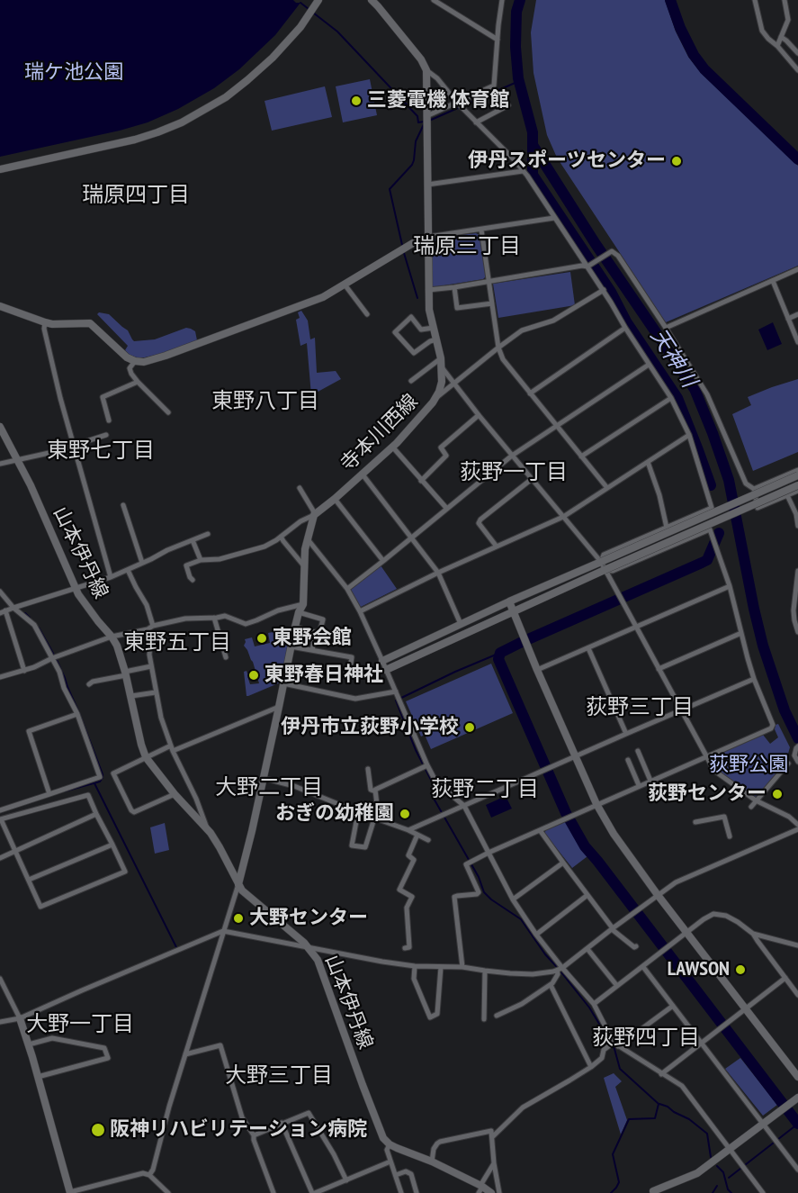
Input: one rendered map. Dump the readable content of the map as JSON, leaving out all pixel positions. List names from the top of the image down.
{
  "streets": {
    "street": ["寺本川西線", "山本伊丹線"]
  },
  "districts": [
    "瑞原四丁目",
    "瑞原三丁目",
    "東野八丁目",
    "東野七丁目",
    "荻野一丁目",
    "東野五丁目",
    "荻野三丁目",
    "大野二丁目",
    "荻野二丁目",
    "大野一丁目",
    "荻野四丁目",
    "大野三丁目"
  ],
  "water": ["天神川"],
  "parks": ["瑞ケ池公園", "荻野公園"],
  "places": [
    "三菱電機 体育館",
    "伊丹スポーツセンター",
    "東野会館",
    "東野春日神社",
    "伊丹市立荻野小学校",
    "荻野センター",
    "おぎの幼稚園",
    "大野センター",
    "LAWSON",
    "阪神リハビリテーション病院"
  ]
}
